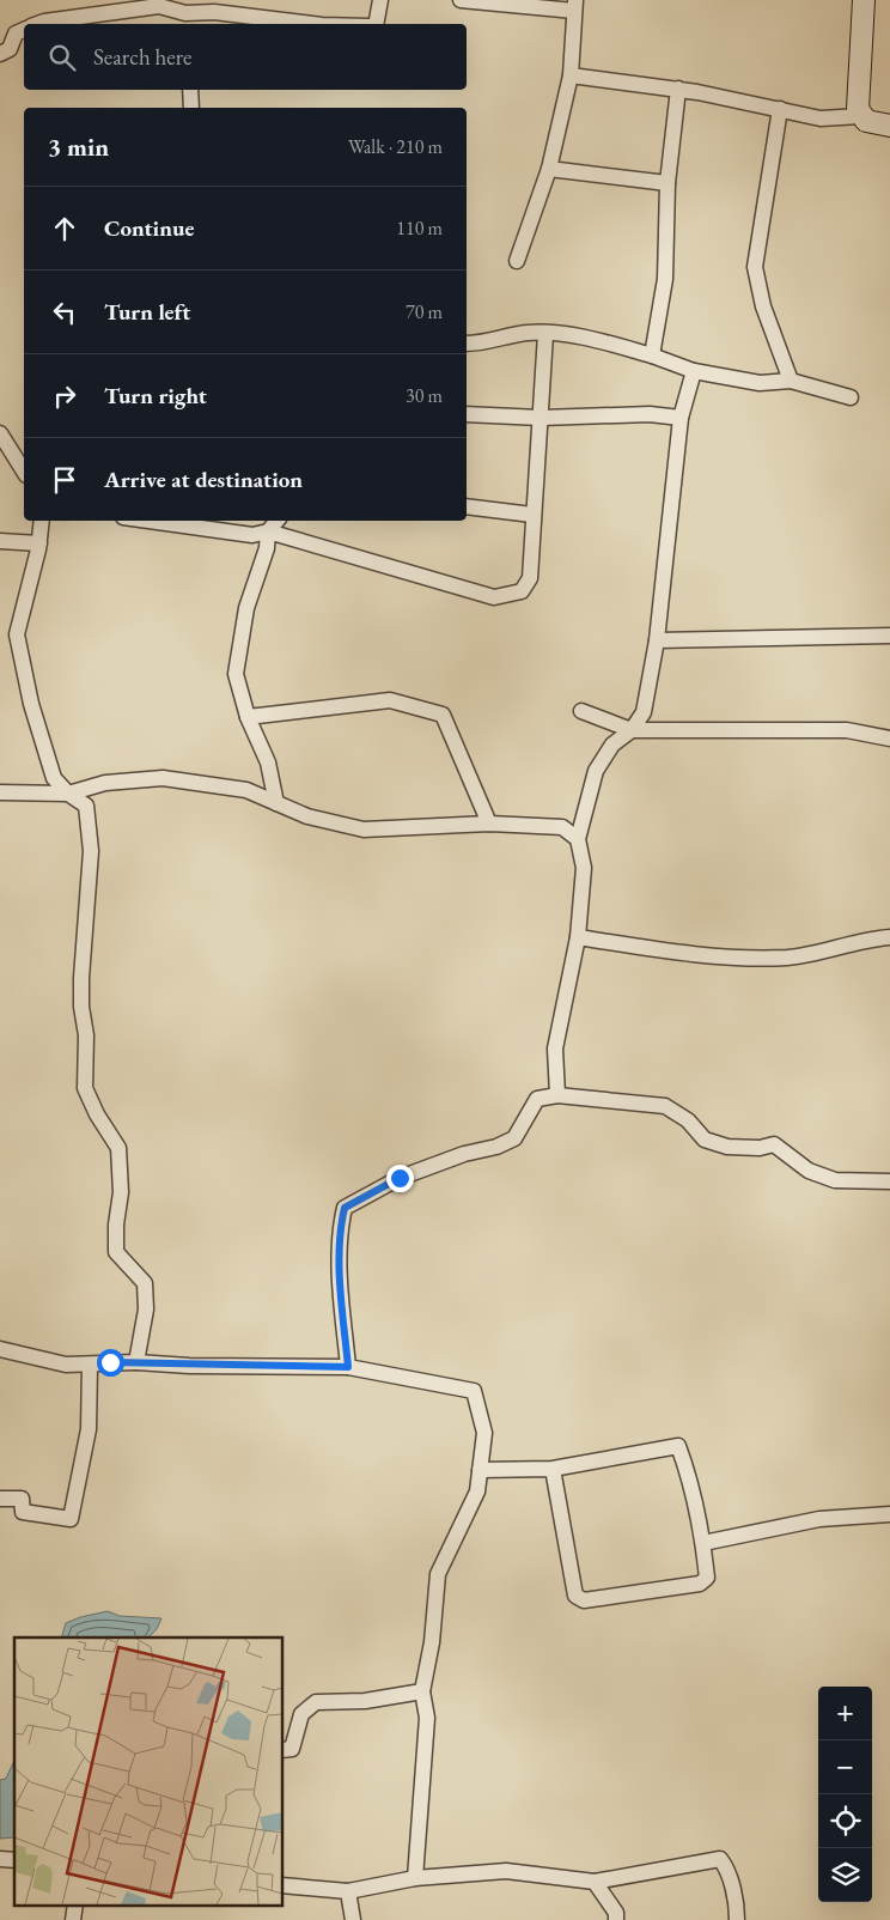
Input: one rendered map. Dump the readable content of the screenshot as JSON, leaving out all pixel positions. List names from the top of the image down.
{
  "page": {
    "search": "Search here",
    "heading": ["3 min", "Walk · 210 m"],
    "list": [
      ["Continue", "110 m"],
      ["Turn left", "70 m"],
      ["Turn right", "30 m"],
      "Arrive at destination"
    ],
    "map_buttons": ["+", "−"]
  }
}
